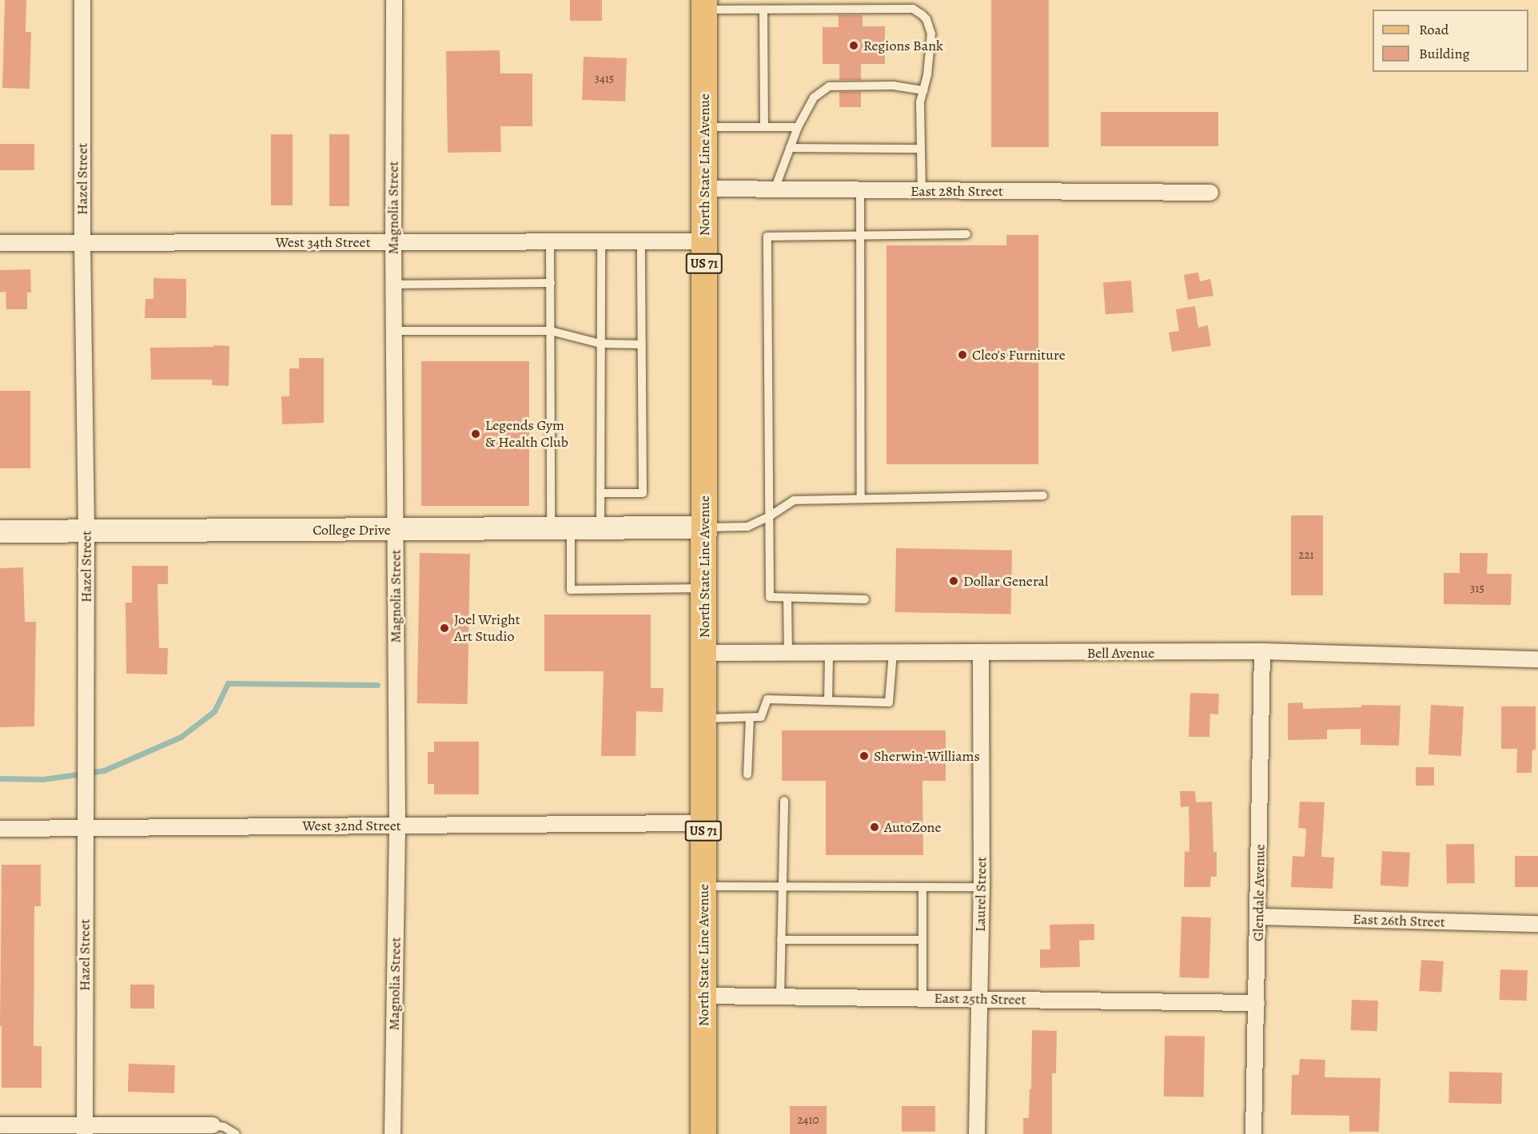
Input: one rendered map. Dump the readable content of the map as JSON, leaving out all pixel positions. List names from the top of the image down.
{
  "streets": {
    "main road": ["North State Line Avenue", "US 71"],
    "street": [
      "Hazel Street",
      "East 28th Street",
      "Magnolia Street",
      "West 34th Street",
      "College Drive",
      "Bell Avenue",
      "West 32nd Street",
      "Glendale Avenue",
      "Laurel Street",
      "East 26th Street",
      "East 25th Street"
    ]
  },
  "crossings": [
    ["North State Line Avenue", "East 28th Street"],
    ["North State Line Avenue", "West 34th Street"],
    ["North State Line Avenue", "College Drive"],
    ["North State Line Avenue", "Bell Avenue"],
    ["North State Line Avenue", "West 32nd Street"],
    ["North State Line Avenue", "East 25th Street"],
    ["Hazel Street", "West 34th Street"],
    ["Hazel Street", "College Drive"],
    ["Hazel Street", "West 32nd Street"],
    ["Magnolia Street", "West 34th Street"],
    ["Magnolia Street", "College Drive"],
    ["Magnolia Street", "West 32nd Street"],
    ["Bell Avenue", "Glendale Avenue"],
    ["Bell Avenue", "Laurel Street"],
    ["Glendale Avenue", "East 26th Street"],
    ["Glendale Avenue", "East 25th Street"],
    ["Laurel Street", "East 25th Street"]
  ],
  "places": [
    "Regions Bank",
    "Cleo's Furniture",
    "Legends Gym & Health Club",
    "Dollar General",
    "Joel Wright Art Studio",
    "Sherwin-Williams",
    "AutoZone"
  ],
  "house_numbers": [
    "3415",
    "221",
    "315",
    "2410"
  ],
  "legend": ["Road", "Building"]
}
